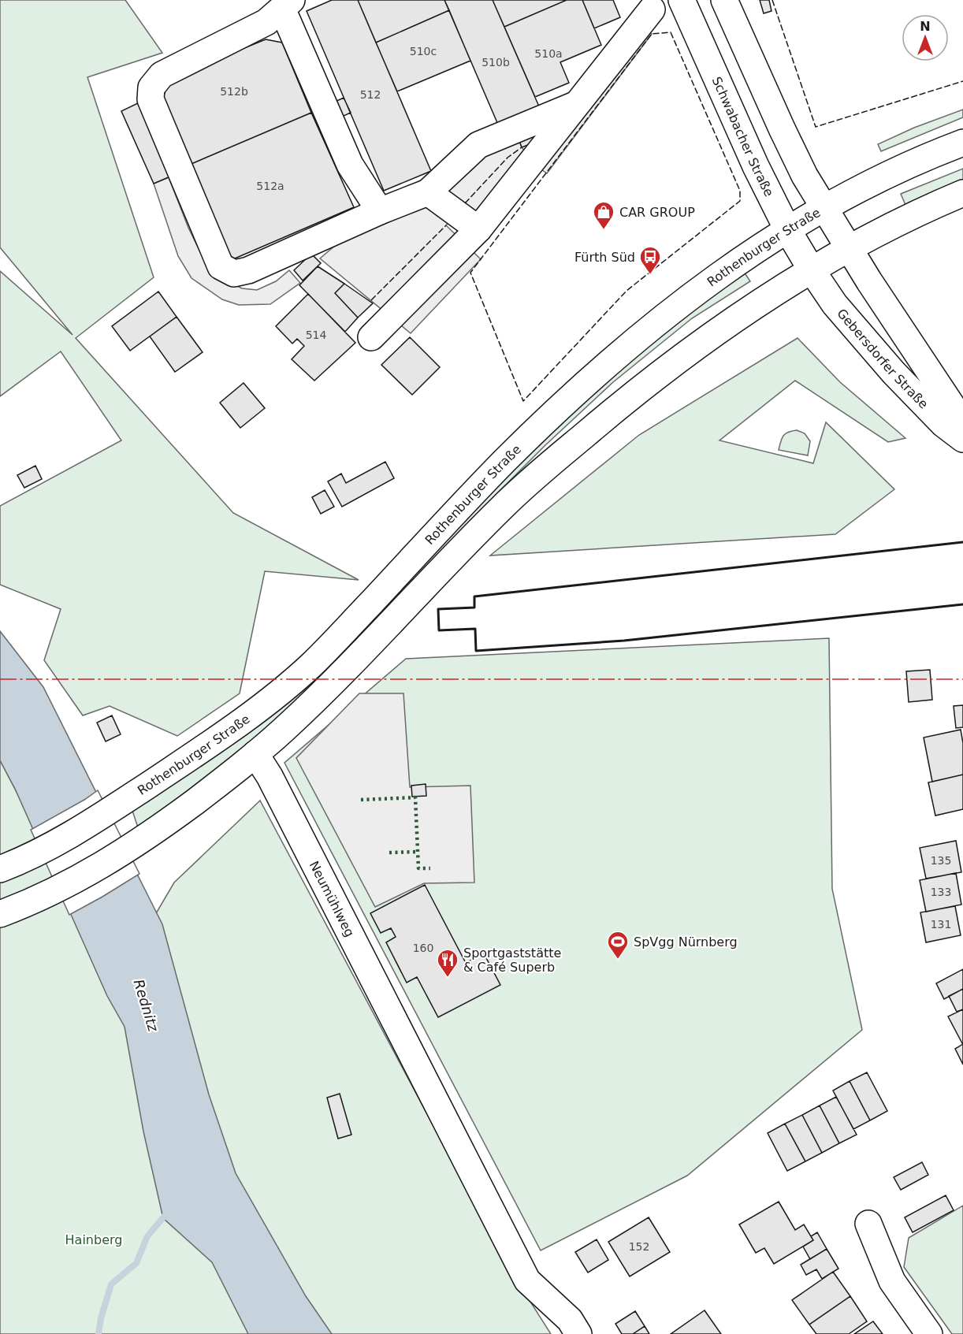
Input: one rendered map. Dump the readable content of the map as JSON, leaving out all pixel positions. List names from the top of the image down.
{
  "streets": {
    "main road": [
      "Schwabacher Straße",
      "Rothenburger Straße",
      "Gebersdorfer Straße",
      "Neumühlweg"
    ]
  },
  "crossings": [
    ["Schwabacher Straße", "Rothenburger Straße"],
    ["Schwabacher Straße", "Gebersdorfer Straße"]
  ],
  "water": ["Rednitz"],
  "parks": ["Hainberg"],
  "places": {
    "shop": ["CAR GROUP"],
    "bus stop": ["Fürth Süd"],
    "sports": ["SpVgg Nürnberg"],
    "restaurant": ["Sportgaststätte & Café Superb"]
  },
  "house_numbers": [
    "510c",
    "510a",
    "510b",
    "512b",
    "512",
    "512a",
    "514",
    "135",
    "133",
    "131",
    "160",
    "152"
  ],
  "north": "top"
}
